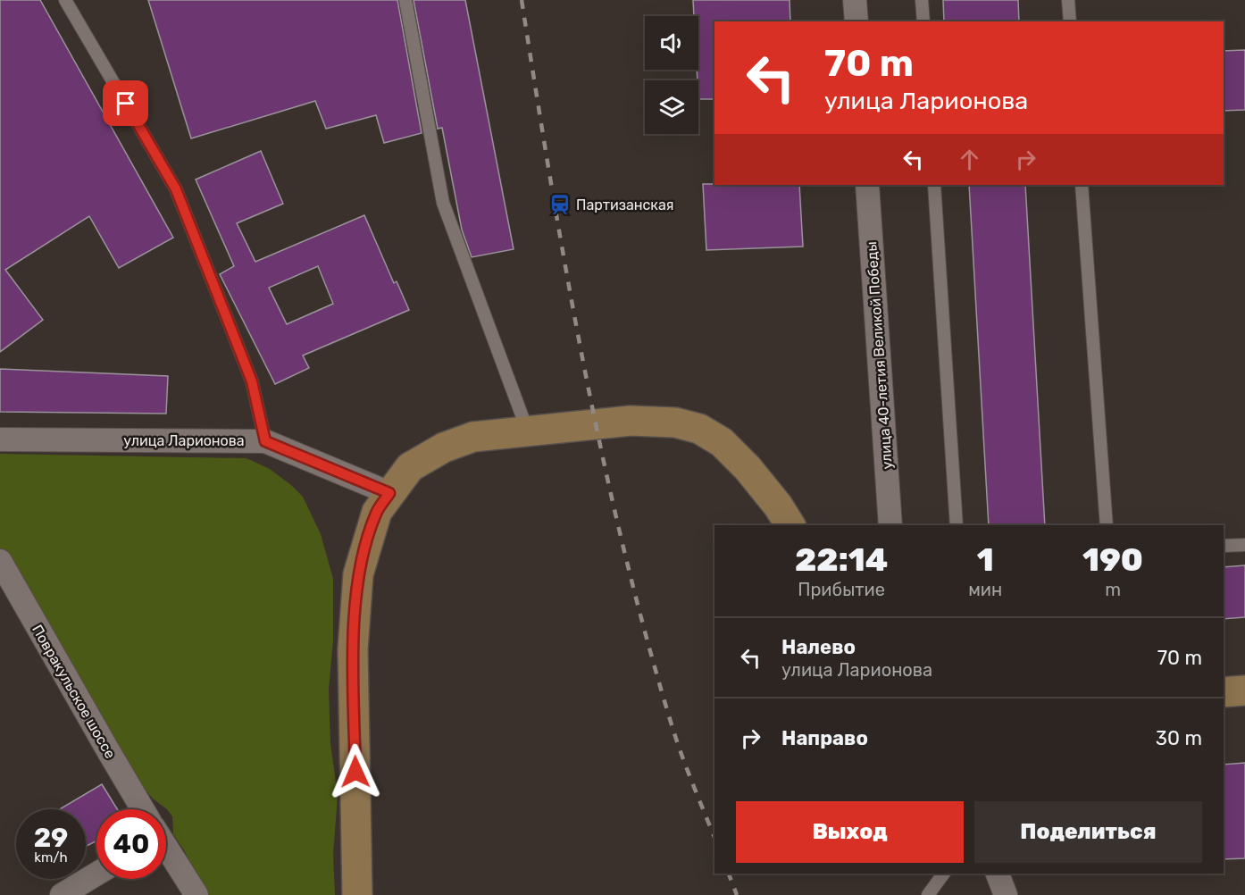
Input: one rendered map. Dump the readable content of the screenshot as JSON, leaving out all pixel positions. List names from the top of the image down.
{
  "streets": {
    "street": ["улица 40-летия Великой Победы", "улица Ларионова", "Повракульское шоссе"]
  },
  "places": {
    "station": ["Партизанская"]
  },
  "page": {
    "turn": ["70 m", "улица Ларионова"],
    "eta": [
      "22:14",
      "Прибытие",
      "1",
      "мин",
      "190",
      "m"
    ],
    "list": [
      {
        "name": "Налево",
        "note": "улица Ларионова",
        "value": "70 m"
      },
      {
        "name": "Направо",
        "value": "30 m"
      }
    ],
    "buttons": ["Выход", "Поделиться"],
    "speed": "29 km/h",
    "limit": "40"
  }
}
